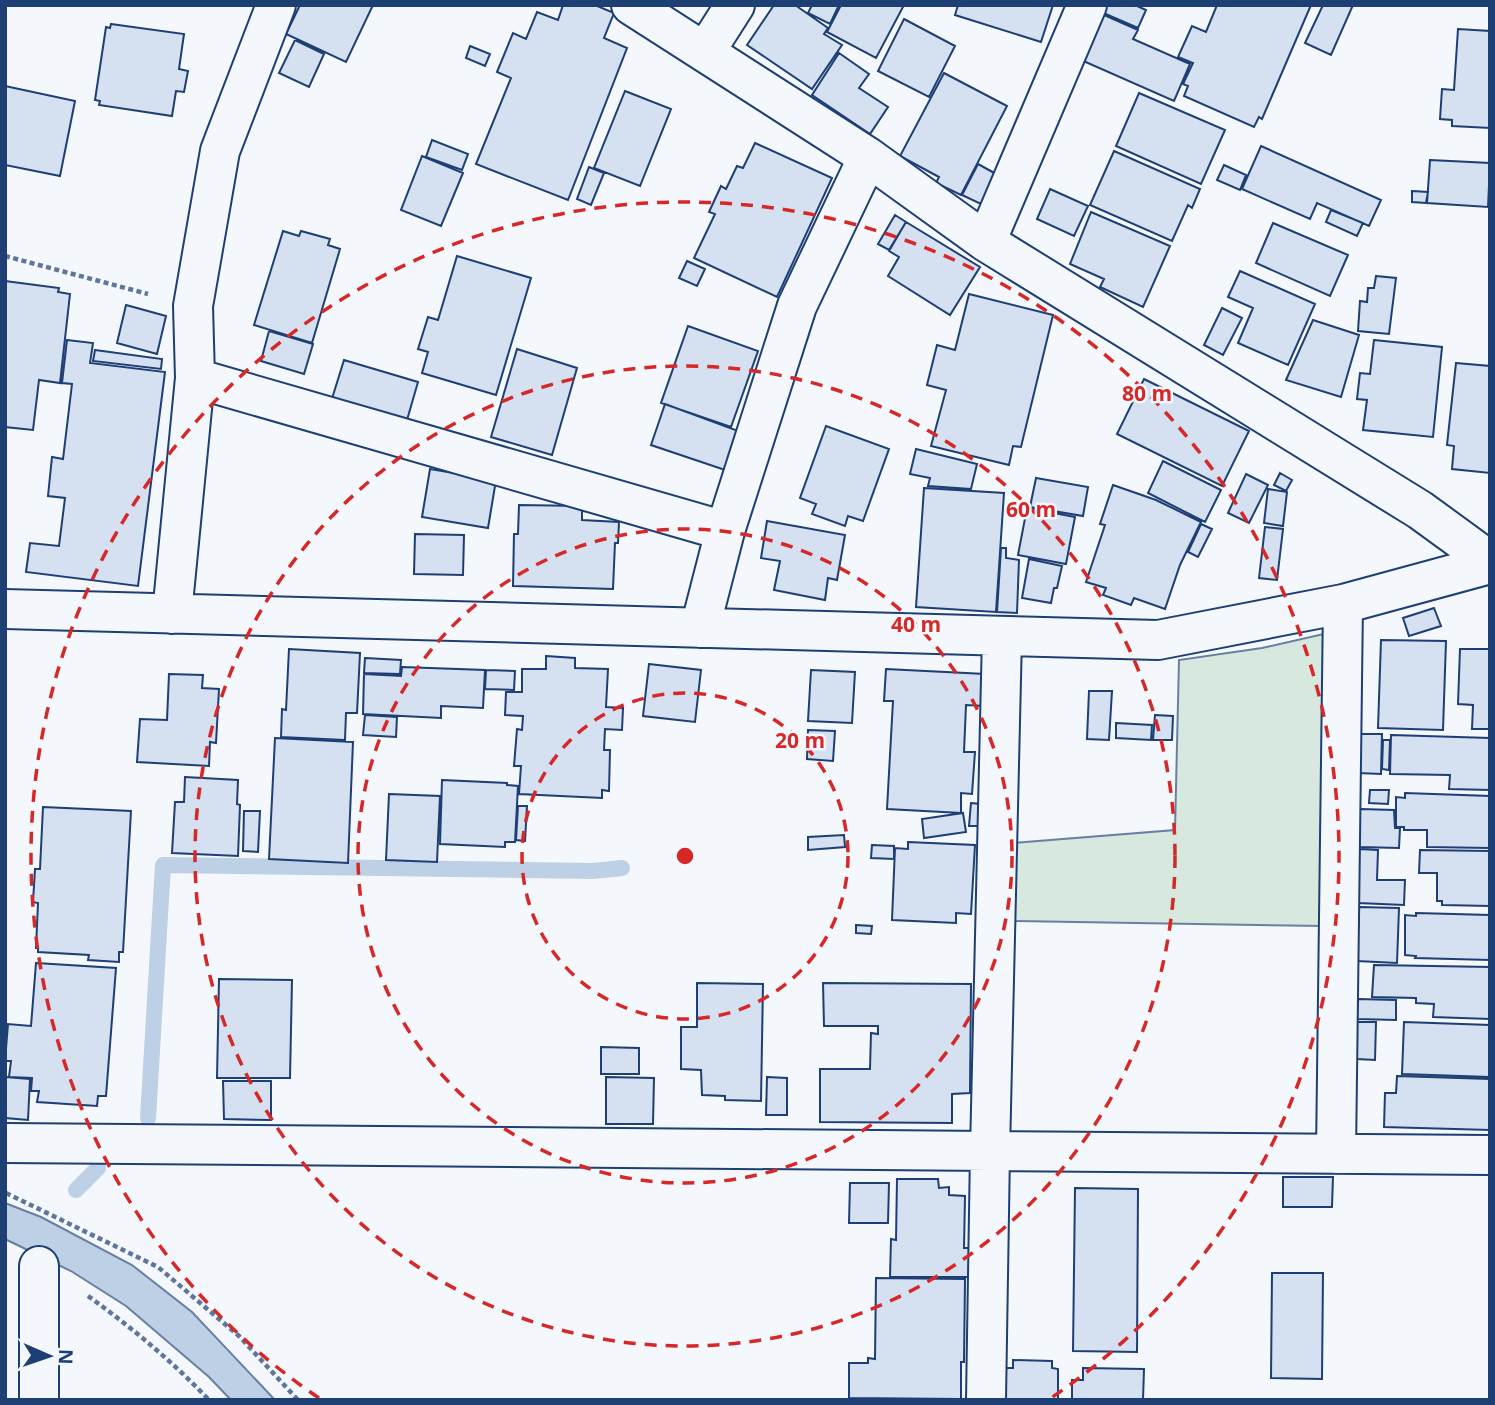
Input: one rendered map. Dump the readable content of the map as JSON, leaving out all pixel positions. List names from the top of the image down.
{
  "north": "right",
  "rings": [
    "80 m",
    "60 m",
    "40 m",
    "20 m"
  ]
}
